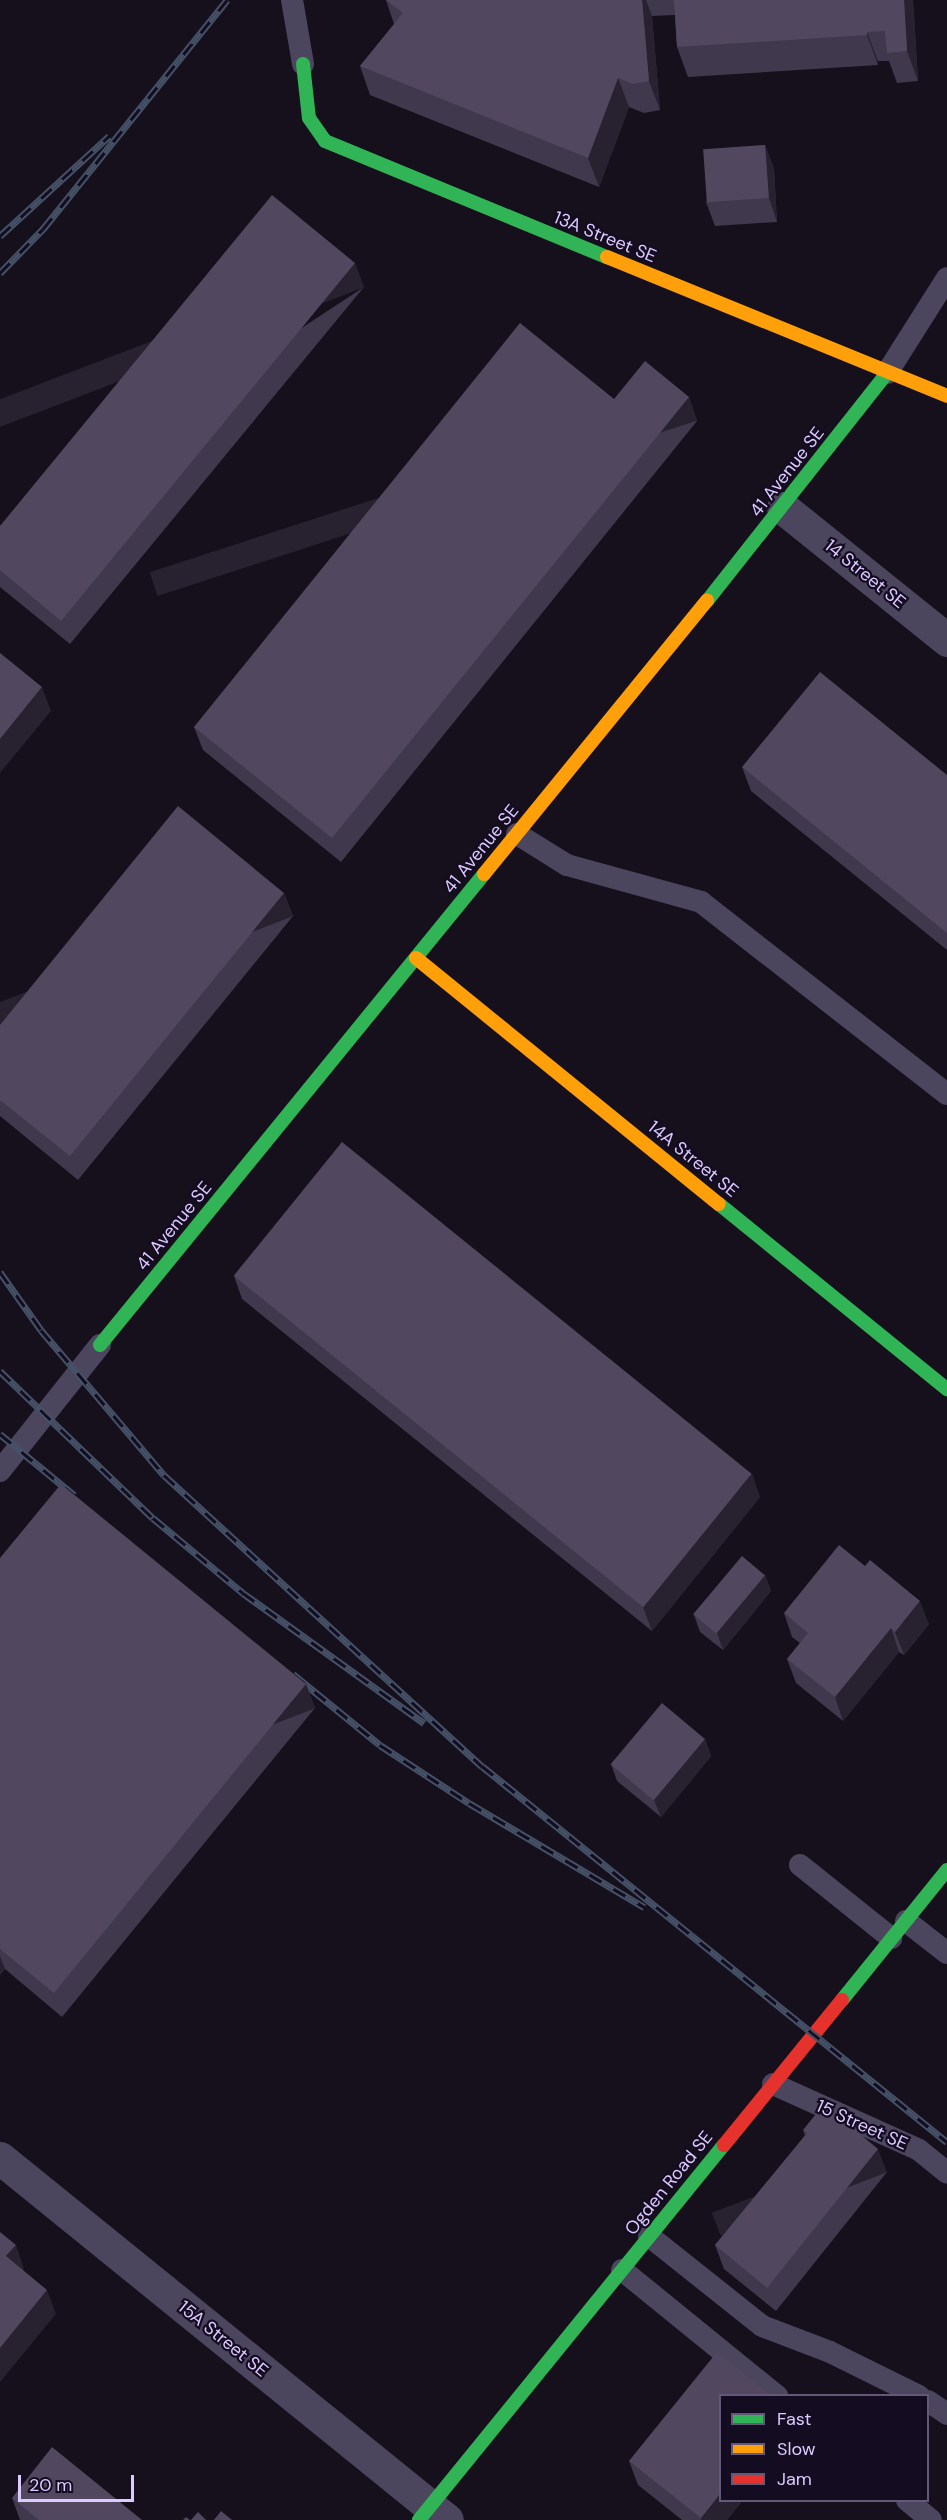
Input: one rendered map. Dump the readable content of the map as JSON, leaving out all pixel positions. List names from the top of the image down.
{
  "streets": {
    "street": [
      "13A Street SE",
      "41 Avenue SE",
      "14 Street SE",
      "14A Street SE",
      "Ogden Road SE",
      "15A Street SE"
    ],
    "lane": ["15 Street SE"]
  },
  "crossings": [
    ["13A Street SE", "41 Avenue SE"],
    ["41 Avenue SE", "14 Street SE"],
    ["41 Avenue SE", "14A Street SE"],
    ["15 Street SE", "Ogden Road SE"],
    ["Ogden Road SE", "15A Street SE"]
  ],
  "legend": ["Fast", "Slow", "Jam"],
  "scale_bar": "20 m"
}
